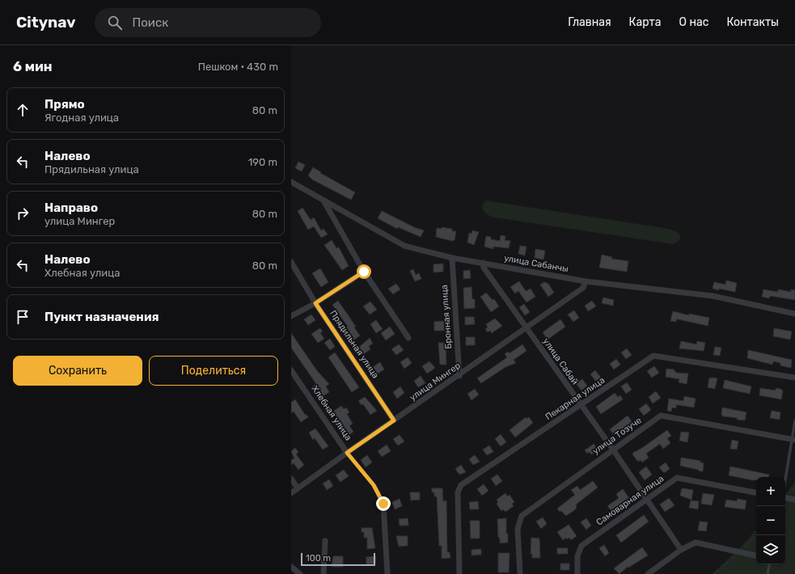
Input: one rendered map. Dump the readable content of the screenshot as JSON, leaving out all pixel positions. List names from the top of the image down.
{
  "streets": {
    "street": [
      "улица Сабанчы",
      "Бронная улица",
      "Прядильная улица",
      "улица Сабай",
      "улица Мингер",
      "Пекарная улица",
      "Хлебная улица",
      "улица Тозуче",
      "Самоварная улица"
    ]
  },
  "crossings": [
    ["улица Сабанчы", "Бронная улица"],
    ["улица Сабанчы", "улица Сабай"],
    ["улица Сабанчы", "улица Мингер"],
    ["Бронная улица", "улица Мингер"],
    ["Прядильная улица", "улица Мингер"],
    ["улица Сабай", "улица Мингер"],
    ["улица Сабай", "Пекарная улица"],
    ["улица Сабай", "улица Тозуче"],
    ["улица Сабай", "Самоварная улица"],
    ["улица Мингер", "Хлебная улица"]
  ],
  "scale_bar": "100 m",
  "page": {
    "header": "Citynav",
    "search": "Поиск",
    "nav": [
      "Главная",
      "Карта",
      "О нас",
      "Контакты"
    ],
    "heading": ["6 мин", "Пешком · 430 m"],
    "list": [
      ["Прямо", "Ягодная улица", "80 m"],
      ["Налево", "Прядильная улица", "190 m"],
      ["Направо", "улица Мингер", "80 m"],
      ["Налево", "Хлебная улица", "80 m"],
      "Пункт назначения"
    ],
    "buttons": ["Сохранить", "Поделиться"],
    "map_buttons": ["+", "−"],
    "scale": "100 m"
  }
}
